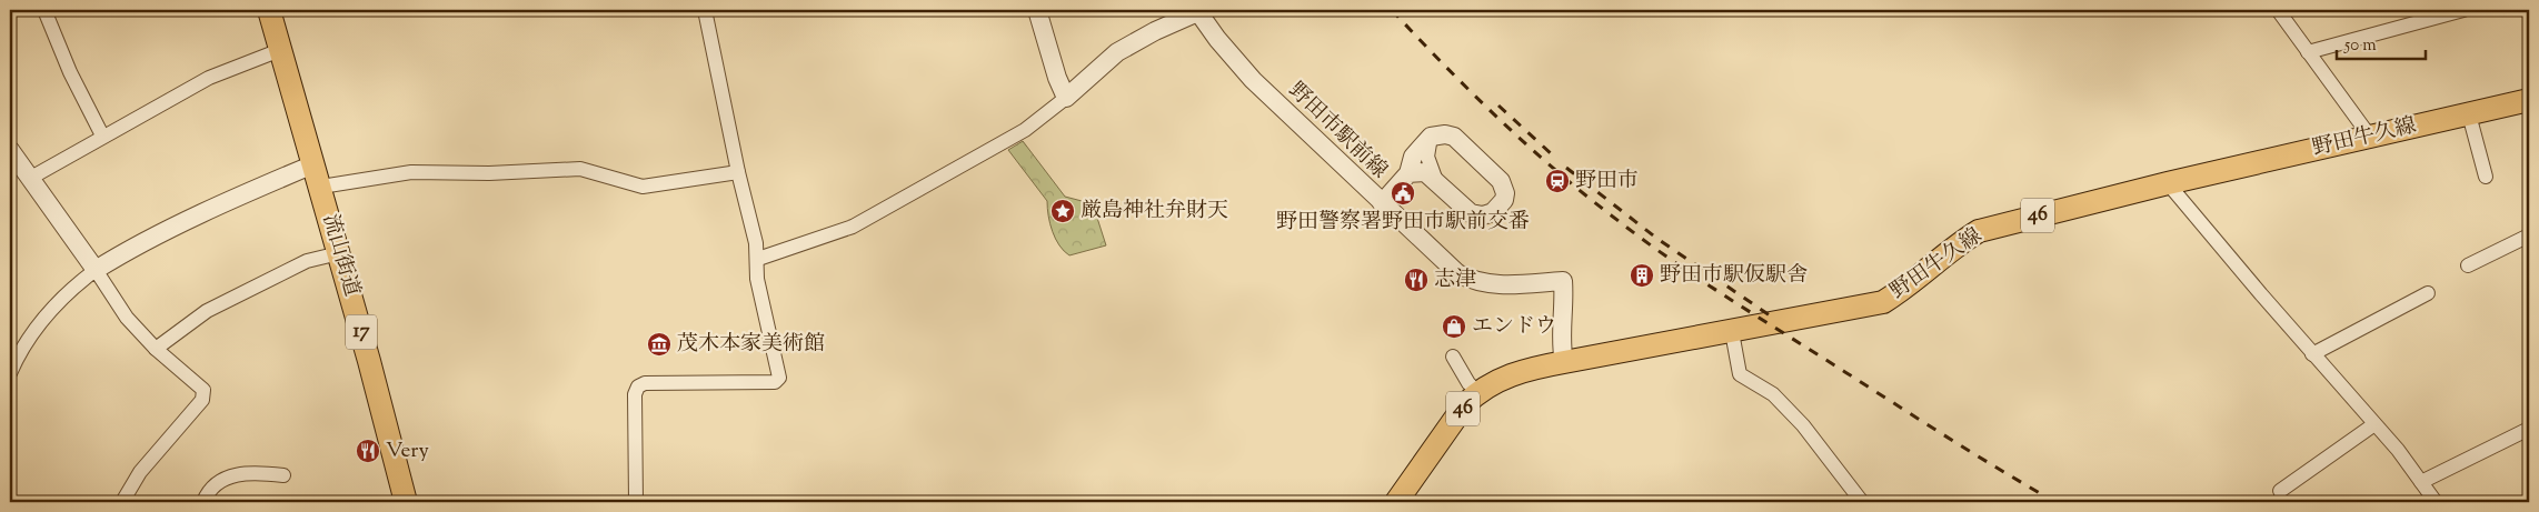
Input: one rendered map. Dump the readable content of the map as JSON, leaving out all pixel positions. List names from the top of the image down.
{
  "streets": {
    "main road": [
      "野田牛久線",
      "46",
      "流山街道",
      "17"
    ],
    "street": ["野田市駅前線"]
  },
  "crossings": [
    ["野田市駅前線", "野田牛久線"]
  ],
  "places": {
    "station": ["野田市"],
    "public building": ["野田警察署野田市駅前交番"],
    "place": ["厳島神社弁財天"],
    "building": ["野田市駅仮駅舎"],
    "restaurant": ["志津", "Very"],
    "shop": ["エンドウ"],
    "museum": ["茂木本家美術館"]
  },
  "scale_bar": "50 m"
}
